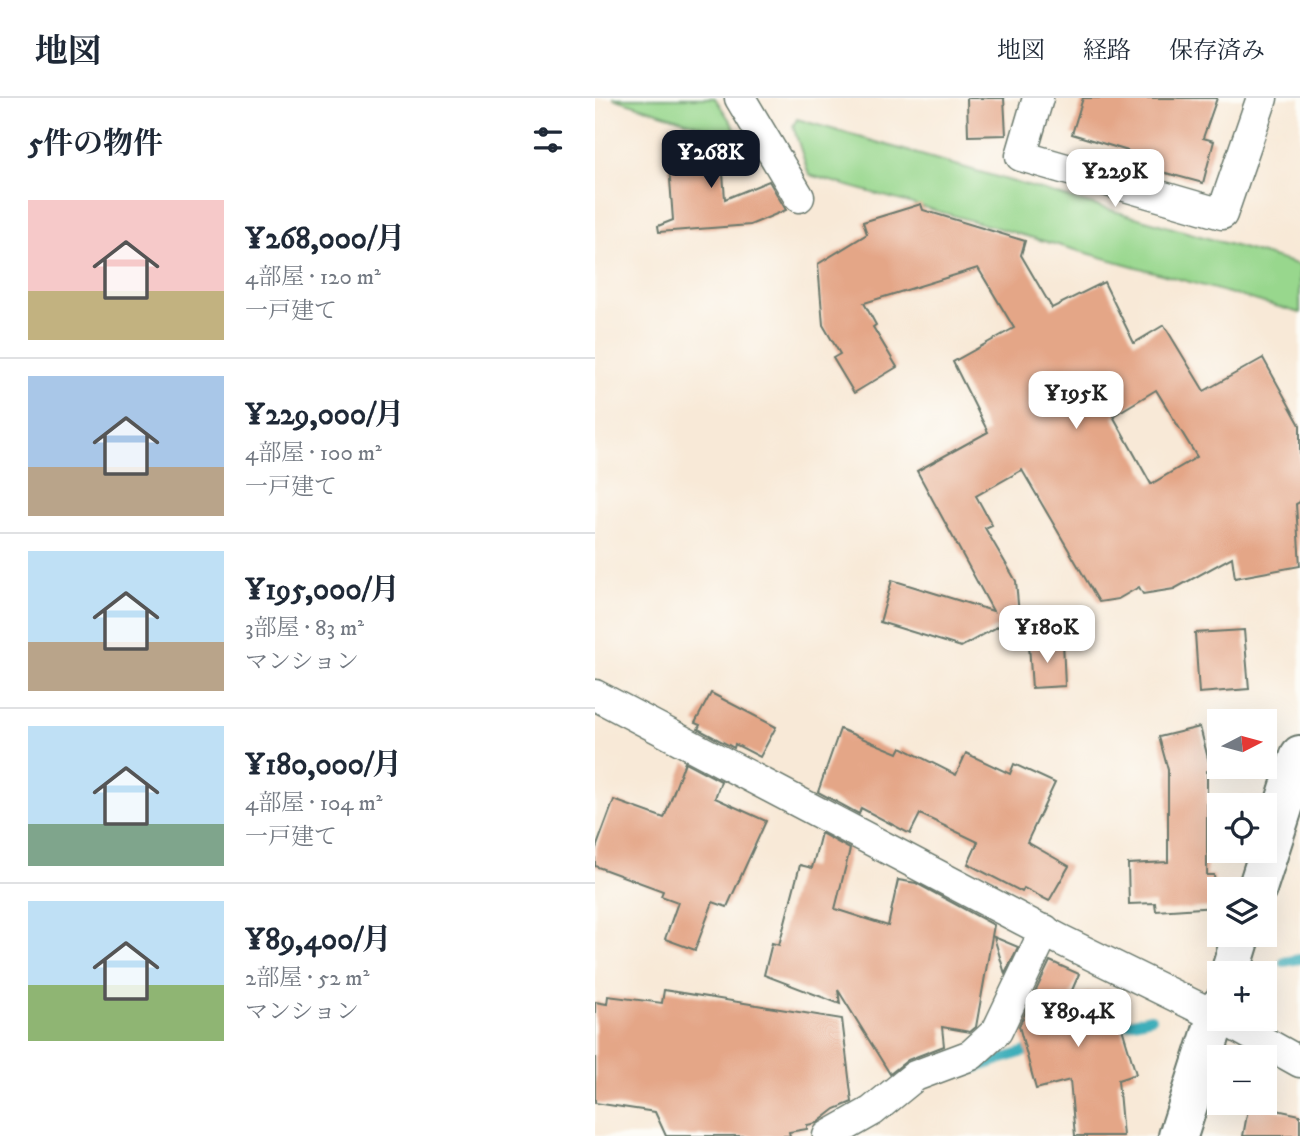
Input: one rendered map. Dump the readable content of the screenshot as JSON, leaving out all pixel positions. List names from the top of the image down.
{
  "north": "right",
  "page": {
    "header": "地図",
    "nav": ["地図", "経路", "保存済み"],
    "heading": "5件の物件",
    "price": [
      "¥268K",
      "¥229K",
      "¥195K",
      "¥180K",
      "¥89.4K"
    ],
    "list": [
      {
        "name": "¥268,000/月",
        "note": "4部屋 · 120 m² · 一戸建て"
      },
      {
        "name": "¥229,000/月",
        "note": "4部屋 · 100 m² · 一戸建て"
      },
      {
        "name": "¥195,000/月",
        "note": "3部屋 · 83 m² · マンション"
      },
      {
        "name": "¥180,000/月",
        "note": "4部屋 · 104 m² · 一戸建て"
      },
      {
        "name": "¥89,400/月",
        "note": "2部屋 · 52 m² · マンション"
      }
    ],
    "map_buttons": ["+", "−"]
  }
}
